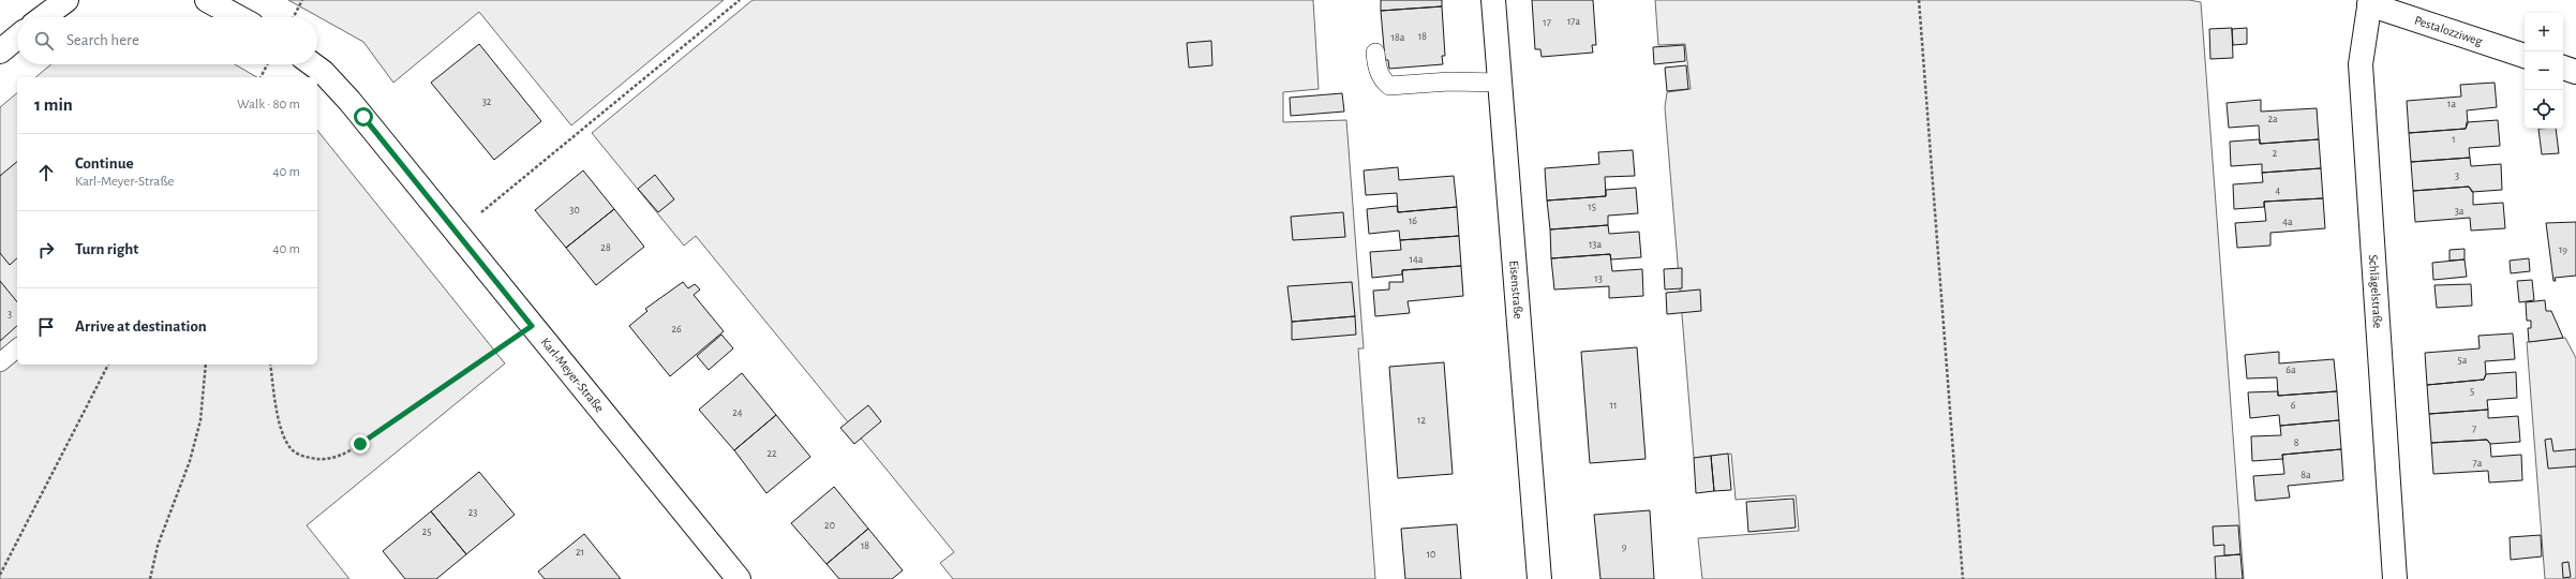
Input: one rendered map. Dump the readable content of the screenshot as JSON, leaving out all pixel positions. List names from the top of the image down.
{
  "streets": {
    "street": [
      "Pestalozziweg",
      "Eisenstraße",
      "Schlägelstraße",
      "Karl-Meyer-Straße"
    ]
  },
  "crossings": [
    ["Pestalozziweg", "Schlägelstraße"]
  ],
  "house_numbers": [
    "17a",
    "17",
    "18",
    "18a",
    "32",
    "1a",
    "2a",
    "1",
    "2",
    "3",
    "4",
    "15",
    "30",
    "3a",
    "16",
    "4a",
    "13a",
    "28",
    "19",
    "14a",
    "13",
    "3",
    "26",
    "5a",
    "6a",
    "5",
    "11",
    "6",
    "24",
    "12",
    "7",
    "8",
    "22",
    "7a",
    "8a",
    "23",
    "20",
    "25",
    "18",
    "9",
    "21",
    "10"
  ],
  "page": {
    "map_buttons": ["+", "−"],
    "search": "Search here",
    "heading": ["1 min", "Walk · 80 m"],
    "list": [
      ["Continue", "Karl-Meyer-Straße", "40 m"],
      ["Turn right", "40 m"],
      "Arrive at destination"
    ]
  }
}
